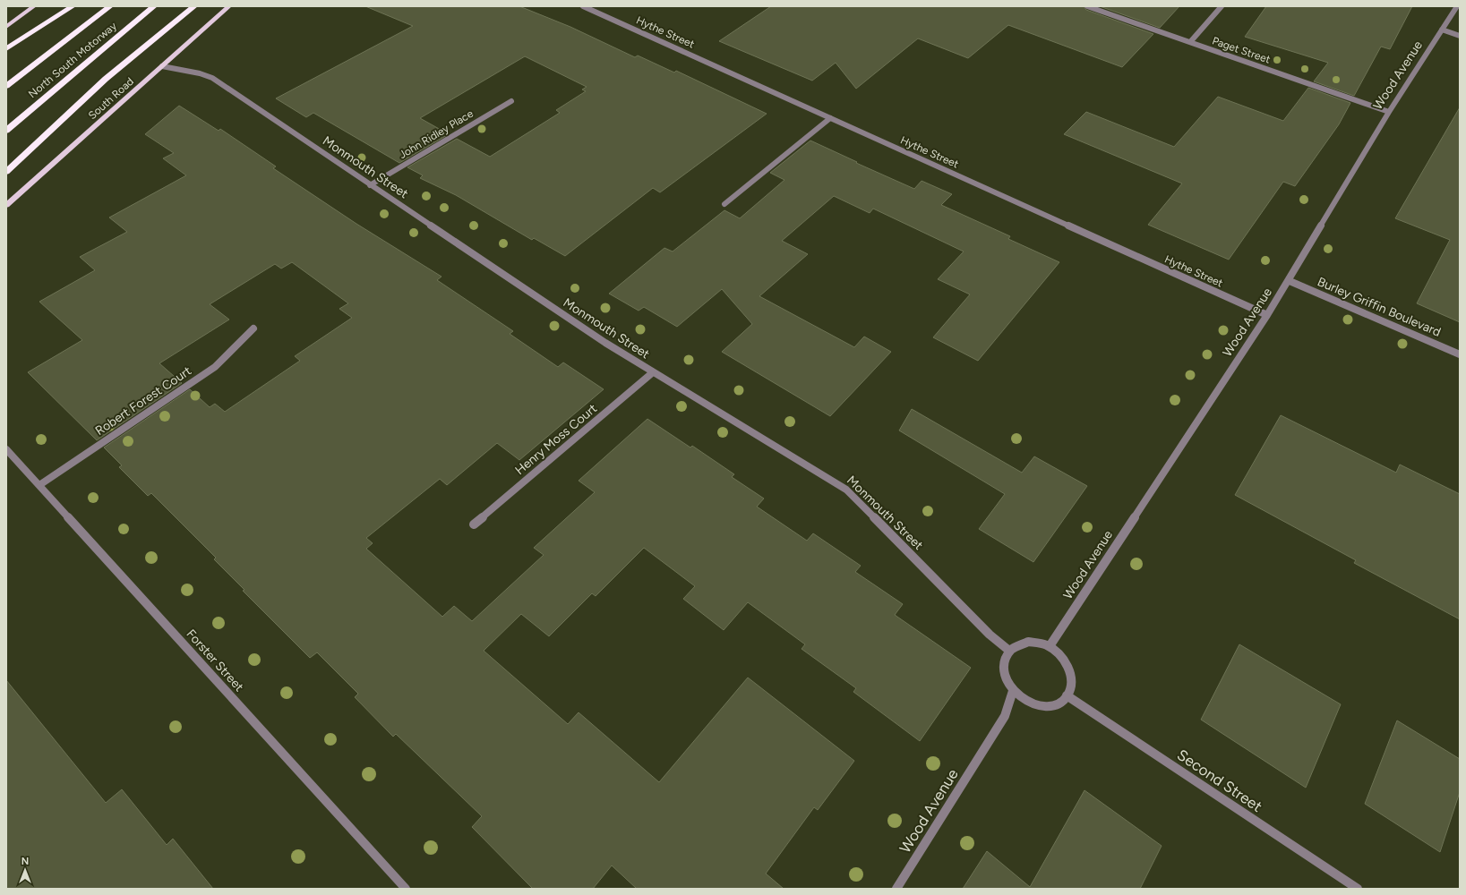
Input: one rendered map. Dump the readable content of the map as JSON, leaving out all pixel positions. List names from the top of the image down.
{
  "streets": {
    "highway": ["North South Motorway"],
    "main road": ["South Road"],
    "street": [
      "Hythe Street",
      "Paget Street",
      "Wood Avenue",
      "John Ridley Place",
      "Monmouth Street",
      "Burley Griffin Boulevard",
      "Robert Forest Court",
      "Henry Moss Court",
      "Forster Street",
      "Second Street"
    ]
  },
  "crossings": [
    ["Hythe Street", "Wood Avenue"],
    ["Paget Street", "Wood Avenue"],
    ["Wood Avenue", "Monmouth Street"],
    ["Wood Avenue", "Burley Griffin Boulevard"],
    ["Wood Avenue", "Second Street"],
    ["South Road", "Monmouth Street"],
    ["John Ridley Place", "Monmouth Street"],
    ["Monmouth Street", "Henry Moss Court"],
    ["Monmouth Street", "Second Street"],
    ["Robert Forest Court", "Forster Street"]
  ],
  "north": "top"
}
